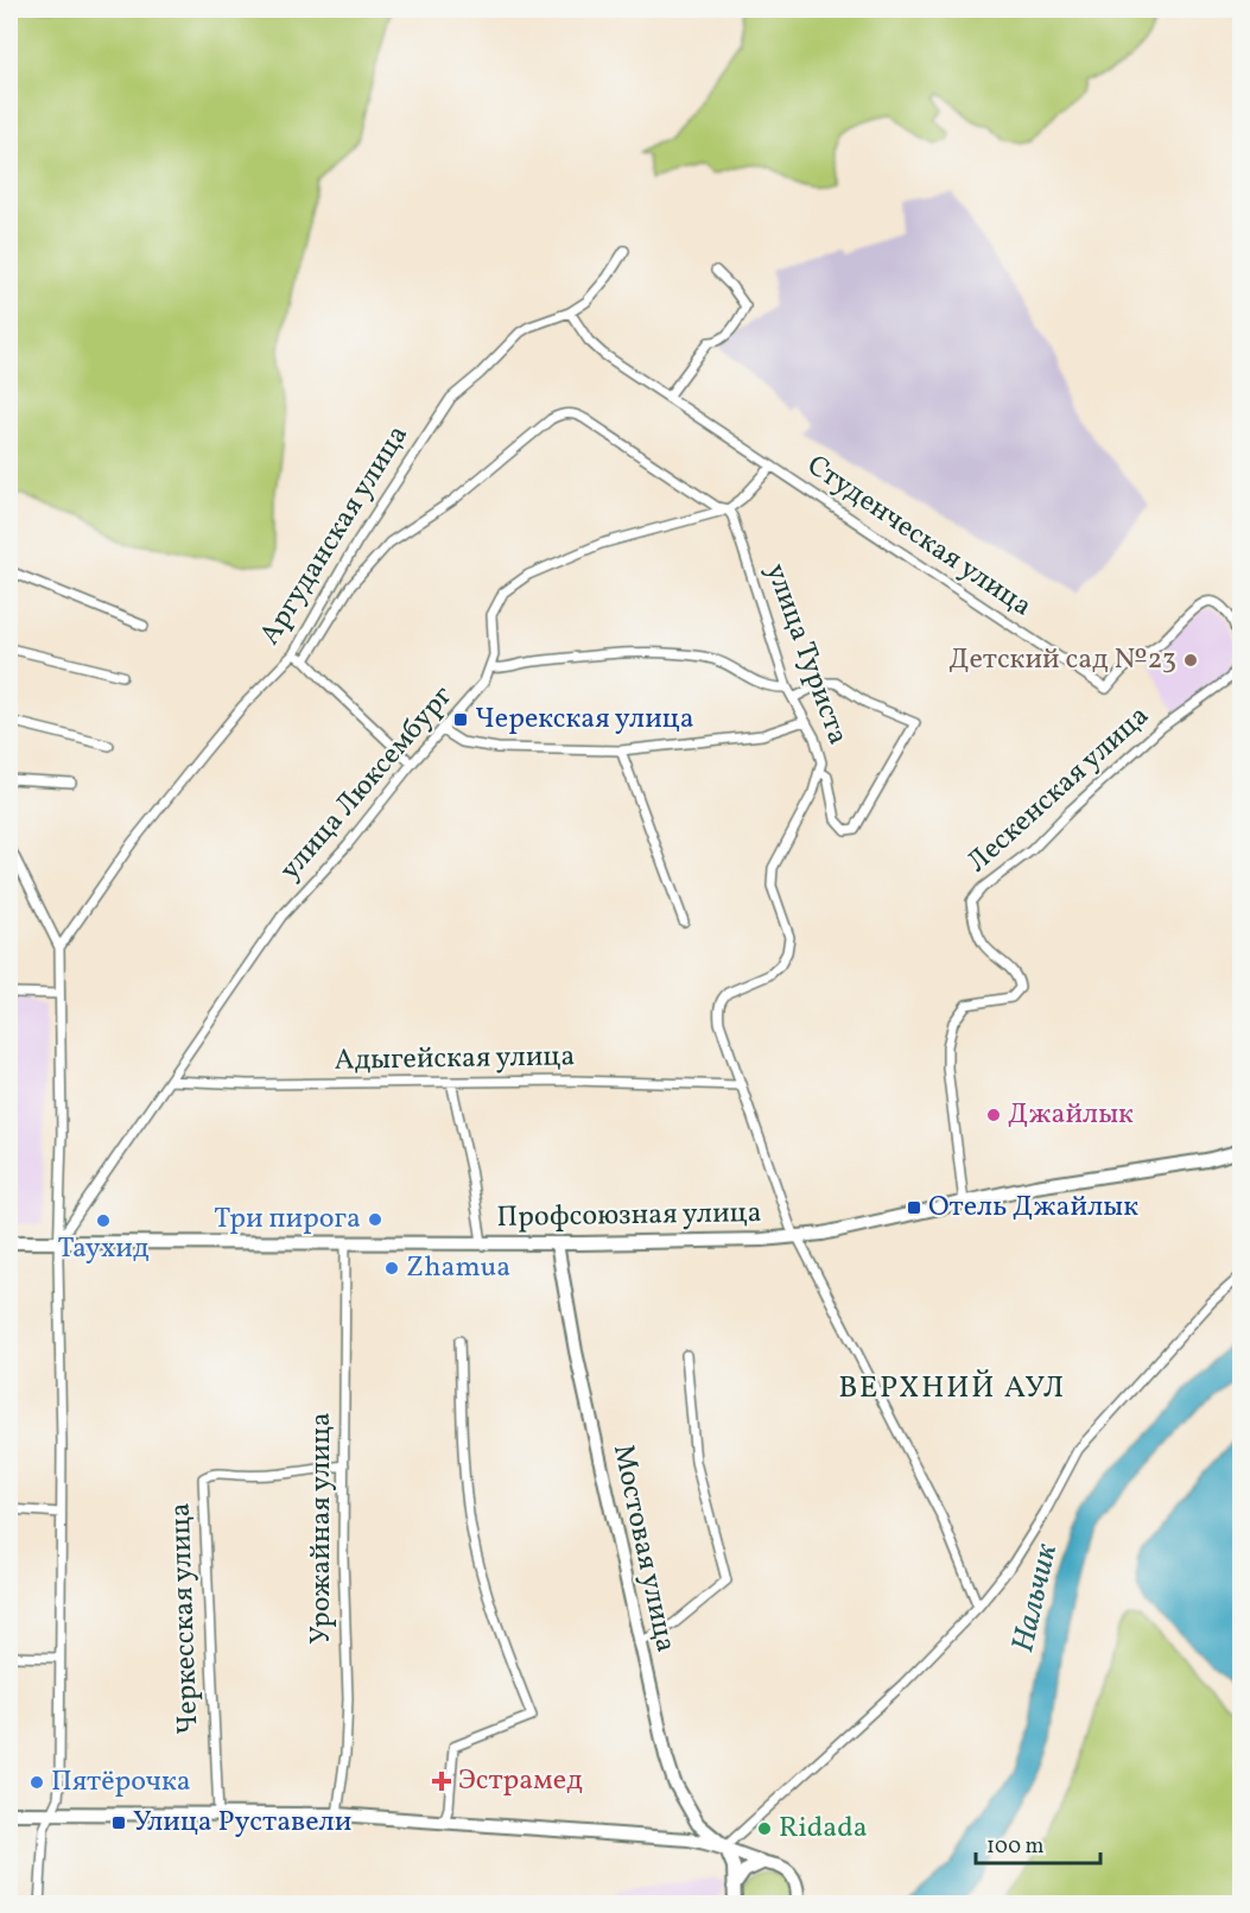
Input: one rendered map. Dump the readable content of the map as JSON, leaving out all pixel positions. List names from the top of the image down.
{
  "streets": {
    "street": [
      "Аргуданская улица",
      "Студенческая улица",
      "улица Туриста",
      "улица Люксембург",
      "Лескенская улица",
      "Адыгейская улица",
      "Профсоюзная улица",
      "Урожайная улица",
      "Мостовая улица",
      "Черкесская улица"
    ]
  },
  "crossings": [
    ["Аргуданская улица", "Студенческая улица"],
    ["Студенческая улица", "Лескенская улица"],
    ["улица Туриста", "Адыгейская улица"],
    ["улица Туриста", "Профсоюзная улица"],
    ["улица Люксембург", "Адыгейская улица"],
    ["улица Люксембург", "Профсоюзная улица"],
    ["Лескенская улица", "Профсоюзная улица"],
    ["Профсоюзная улица", "Урожайная улица"],
    ["Профсоюзная улица", "Мостовая улица"],
    ["Урожайная улица", "Черкесская улица"]
  ],
  "districts": ["ВЕРХНИЙ АУЛ"],
  "water": ["Нальчик"],
  "places": {
    "other": [
      "Детский сад №23",
      "Джайлык",
      "Три пирога",
      "Таухид",
      "Zhamua",
      "Пятёрочка",
      "Ridada"
    ],
    "transit": ["Черекская улица", "Отель Джайлык", "Улица Руставели"],
    "health": ["Эстрамед"]
  },
  "scale_bar": "100 m"
}
